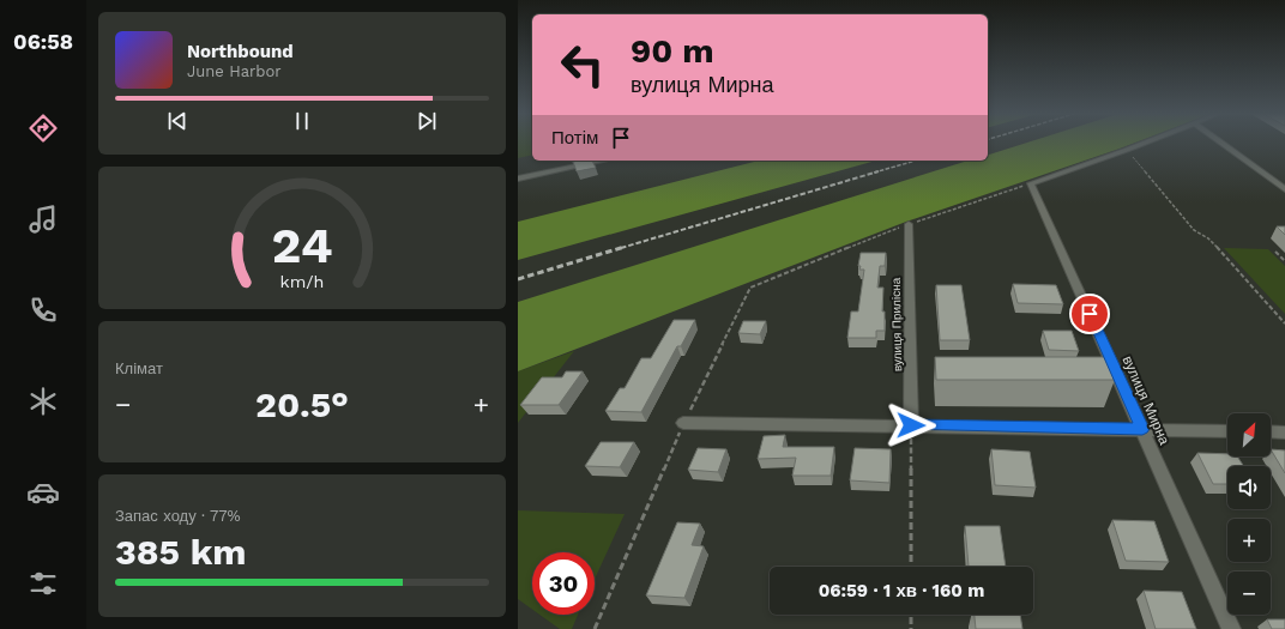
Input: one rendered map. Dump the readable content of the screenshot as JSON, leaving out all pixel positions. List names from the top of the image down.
{
  "streets": {
    "street": ["вулиця Прилісна", "вулиця Мирна"]
  },
  "north": "top right",
  "page": {
    "tabs": "06:58",
    "turn": ["90 m", "вулиця Мирна"],
    "song": ["Northbound", "June Harbor"],
    "then": "Потім",
    "tile": [
      "Клімат",
      ["Запас ходу · 77%", "385 km"]
    ],
    "heat": ["−", "20.5°", "+"],
    "map_buttons": ["+", "−"],
    "limit": "30",
    "trip": "06:59 · 1 хв · 160 m",
    "gauge": ["24", "km/h"]
  }
}
